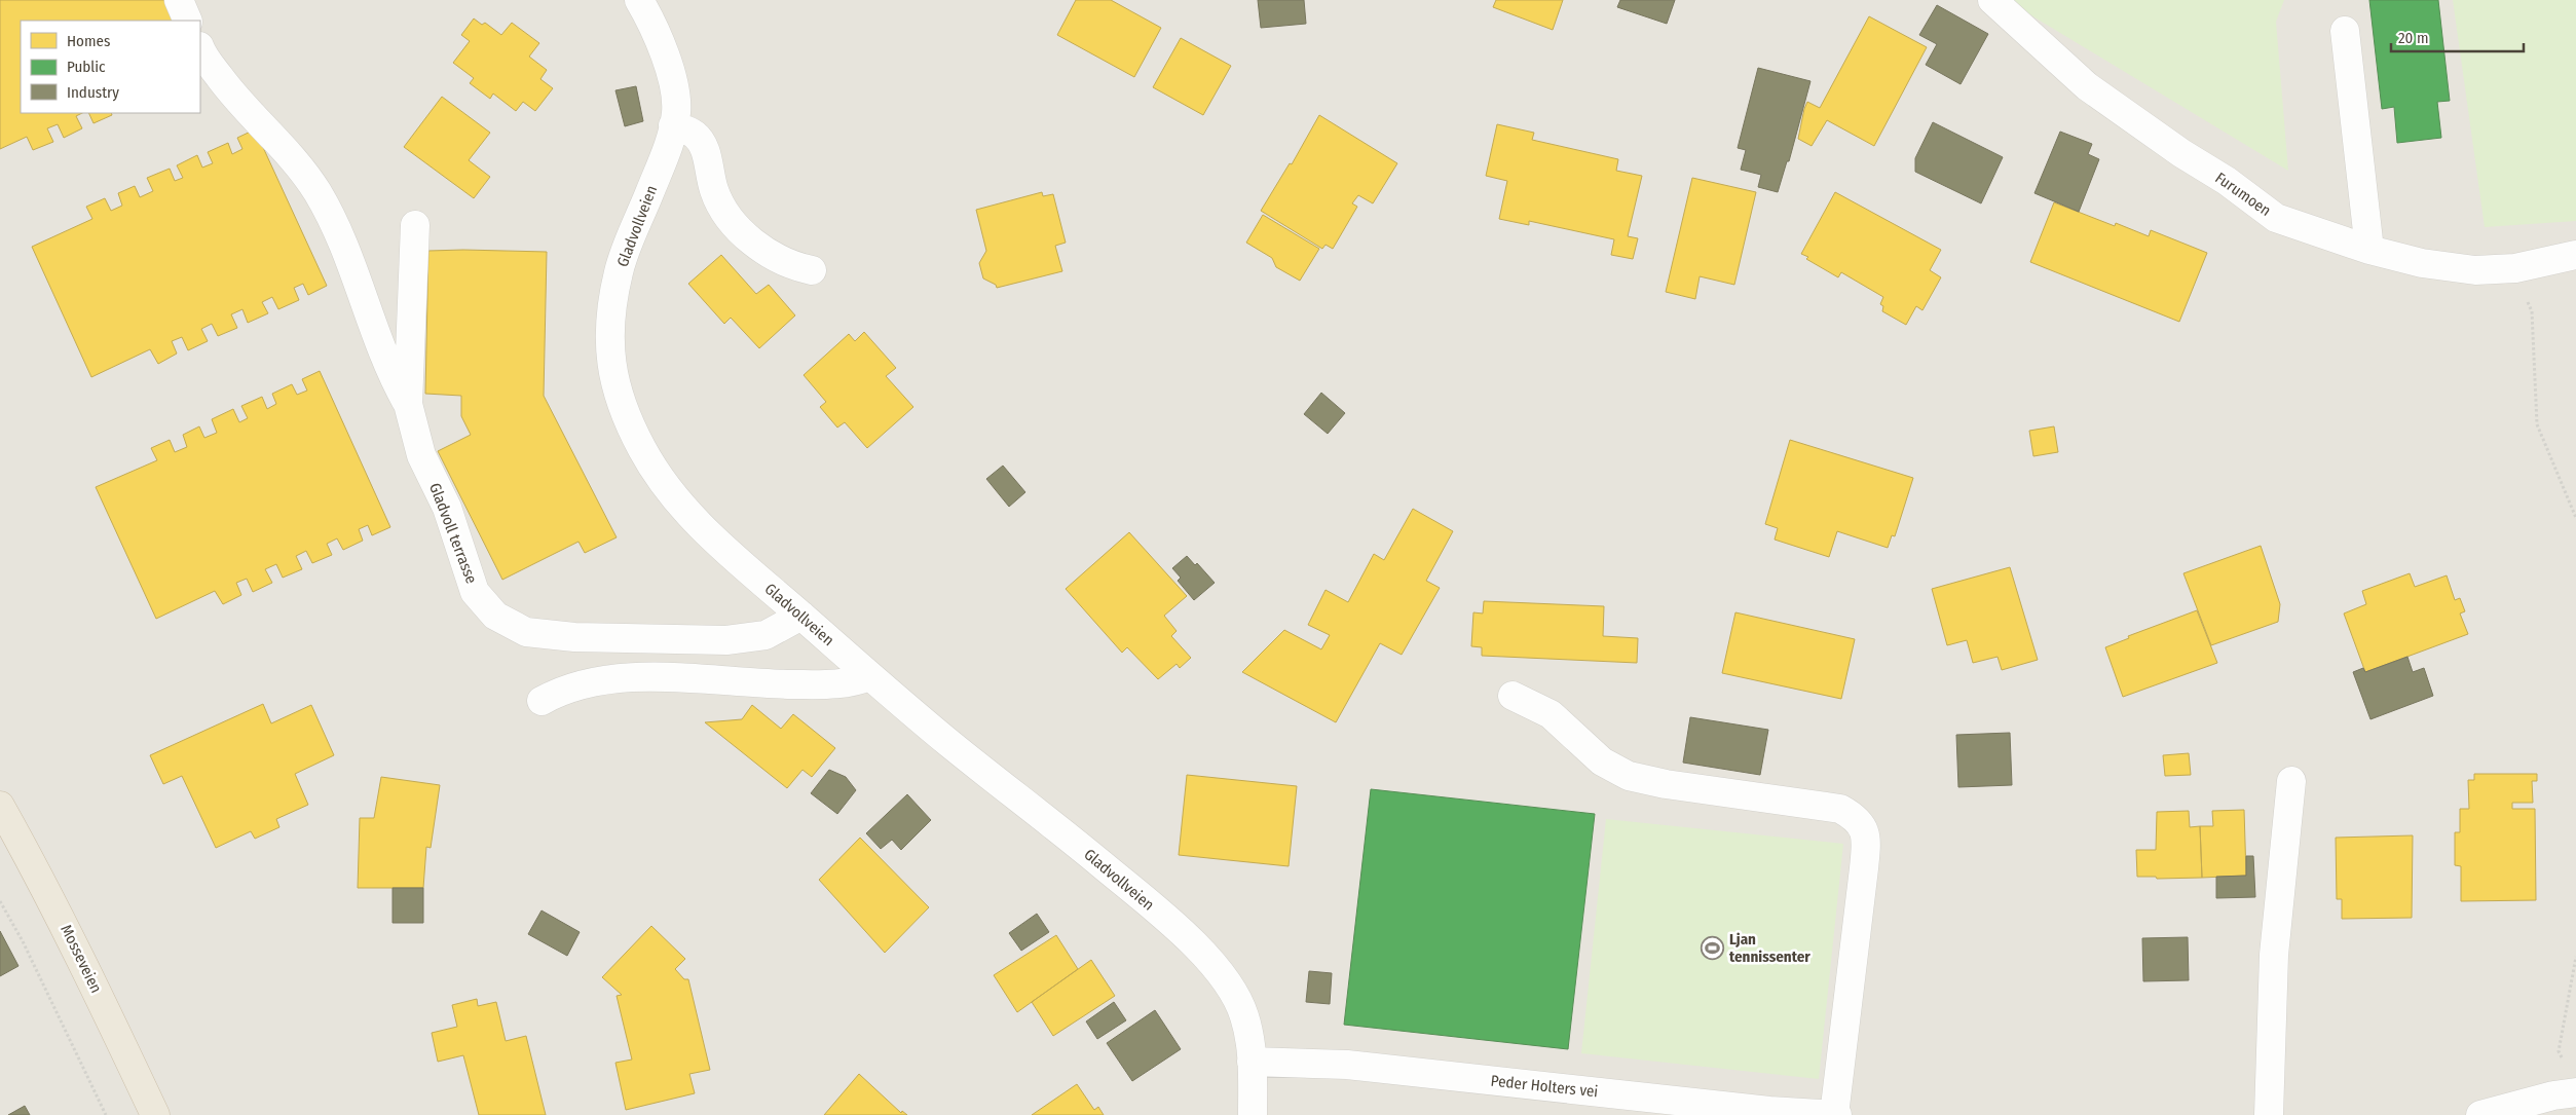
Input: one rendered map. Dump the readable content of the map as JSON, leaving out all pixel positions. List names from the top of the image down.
{
  "streets": {
    "highway": ["Mosseveien"],
    "street": [
      "Furumoen",
      "Gladvollveien",
      "Gladvoll terrasse",
      "Peder Holters vei"
    ]
  },
  "crossings": [
    ["Gladvollveien", "Gladvoll terrasse"],
    ["Gladvollveien", "Peder Holters vei"]
  ],
  "places": {
    "sports": ["Ljan tennissenter"]
  },
  "legend": ["Homes", "Public", "Industry"],
  "scale_bar": "20 m"
}
